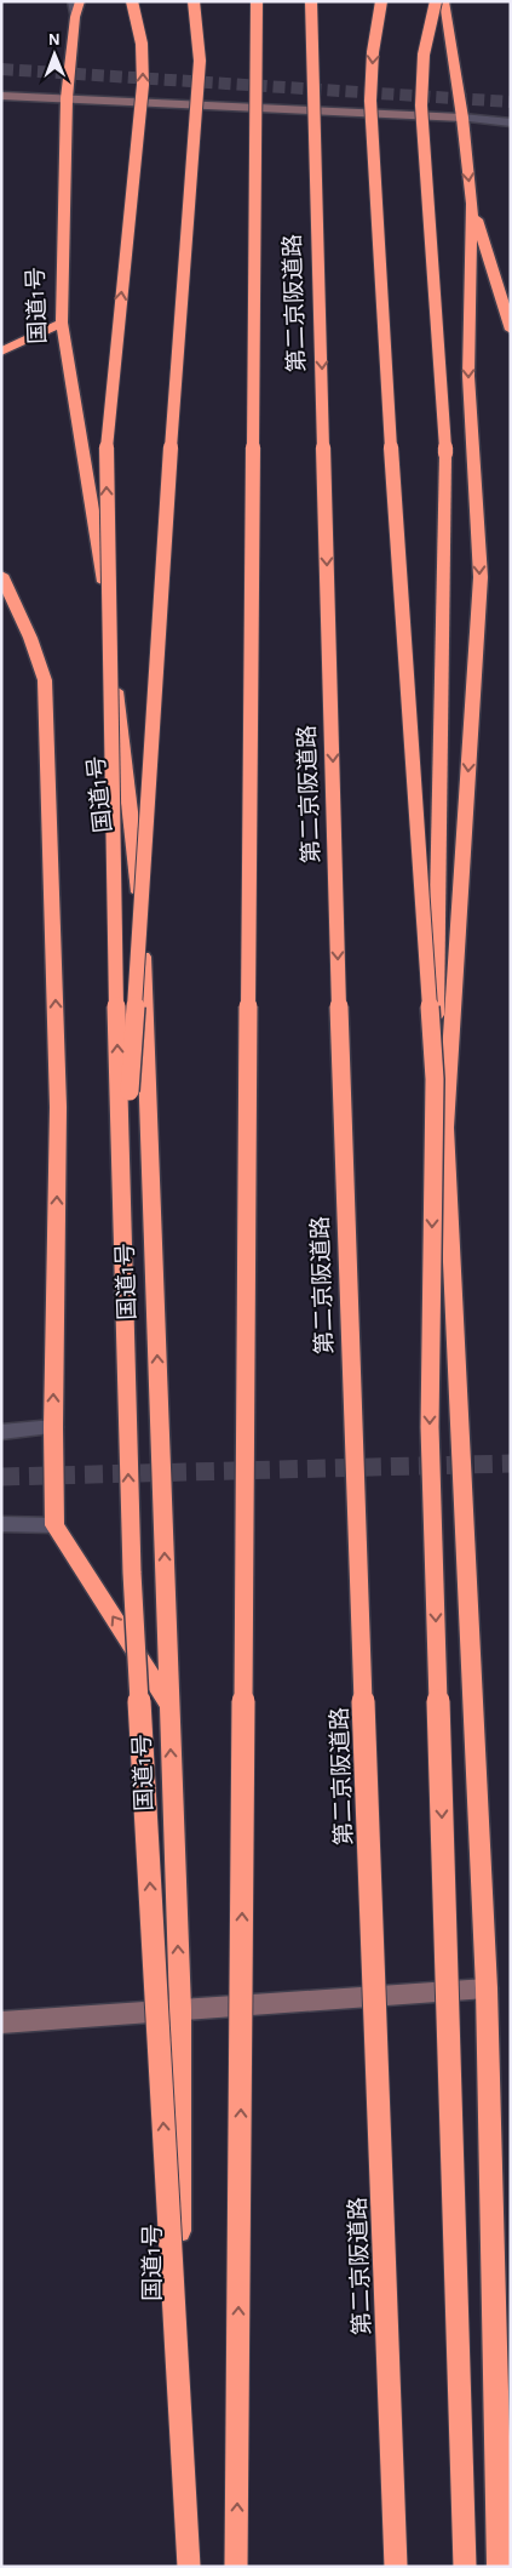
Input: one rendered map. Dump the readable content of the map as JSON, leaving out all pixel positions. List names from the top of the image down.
{
  "streets": {
    "highway": ["第二京阪道路", "国道1号"]
  },
  "north": "top"
}
